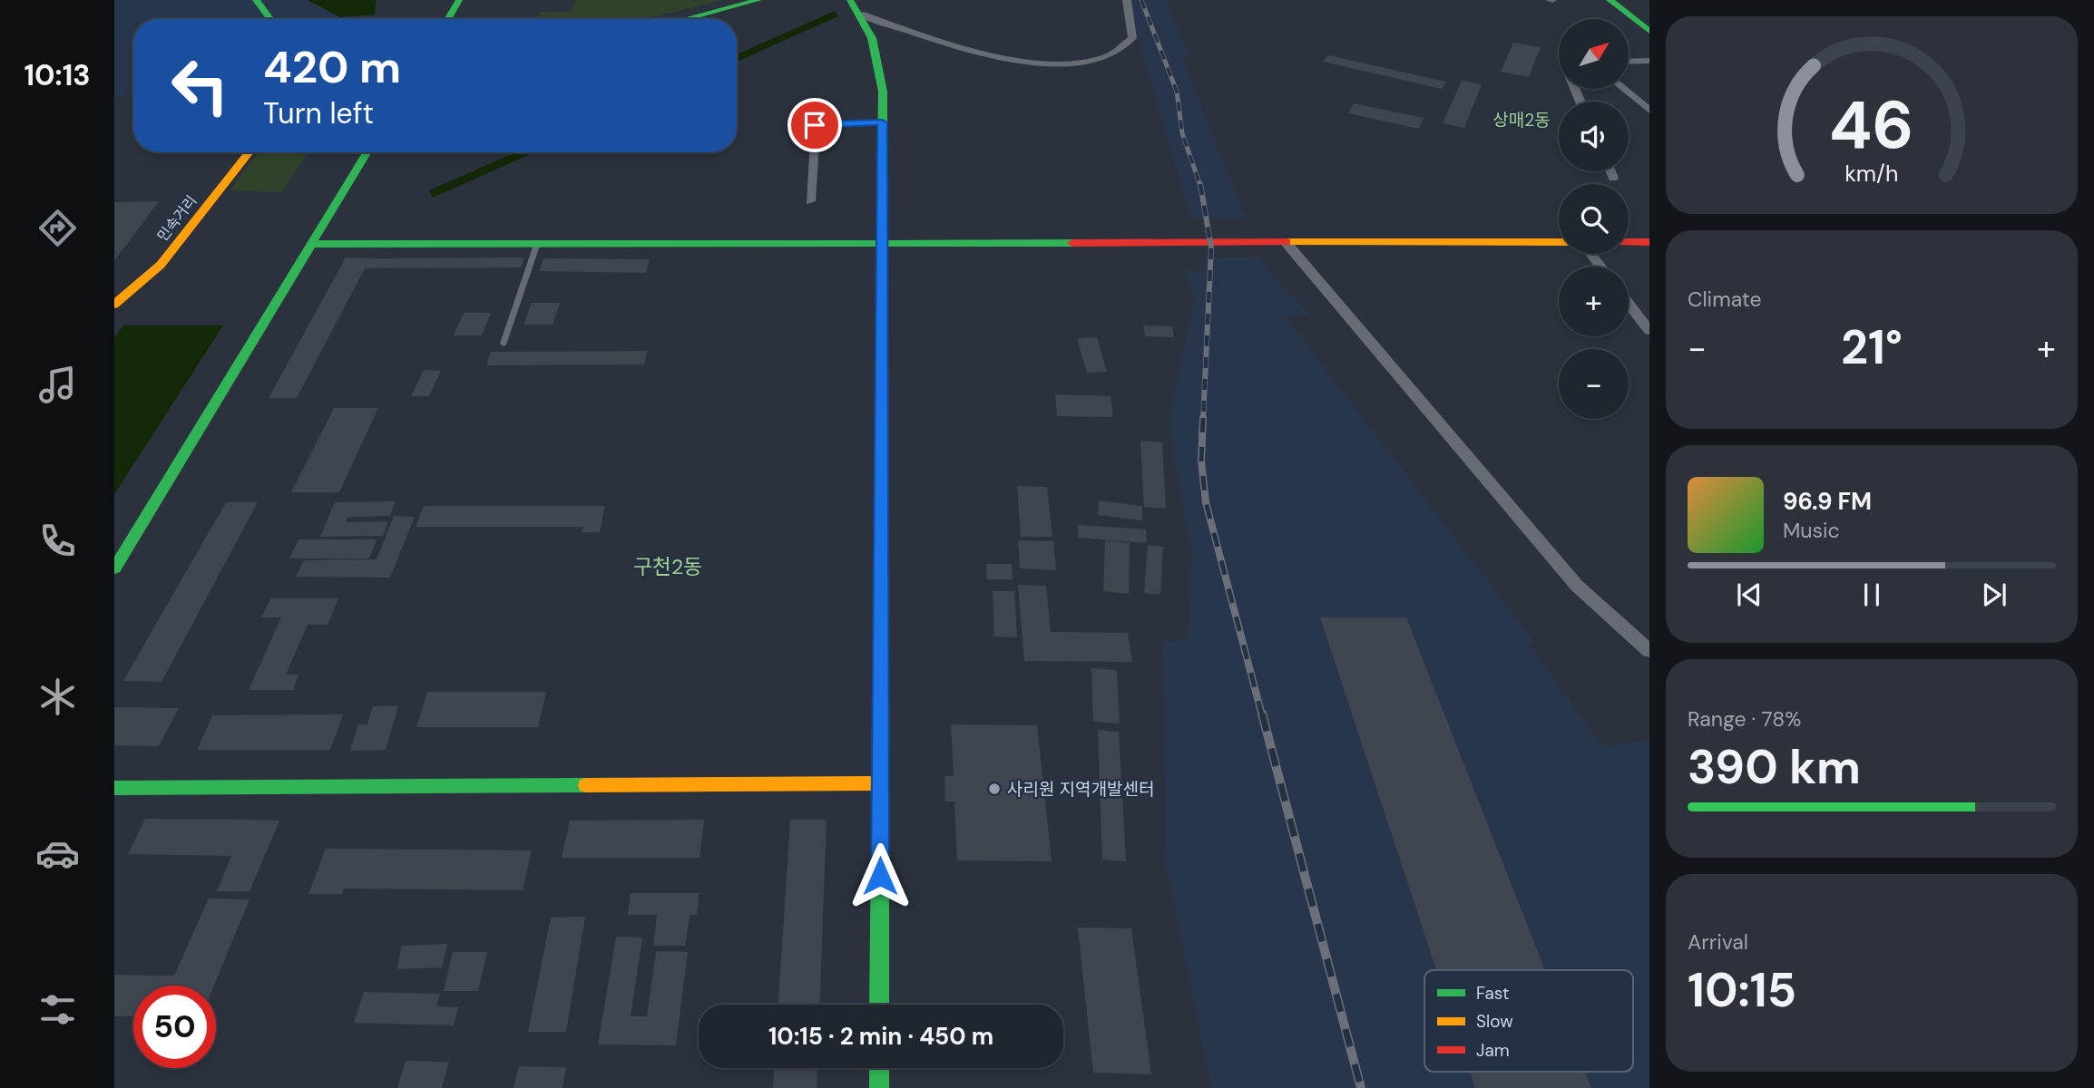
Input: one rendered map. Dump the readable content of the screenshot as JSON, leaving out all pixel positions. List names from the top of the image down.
{
  "streets": {
    "main road": ["민속거리"]
  },
  "districts": ["상매2동", "구천2동"],
  "places": ["사리원 지역개발센터"],
  "legend": ["Fast", "Slow", "Jam"],
  "north": "top right",
  "page": {
    "tabs": "10:13",
    "map_buttons": ["+", "−"],
    "turn": ["420 m", "Turn left"],
    "tile": [
      "Climate",
      ["Range · 78%", "390 km"],
      ["Arrival", "10:15"]
    ],
    "heat": ["−", "21°", "+"],
    "song": ["96.9 FM", "Music"],
    "limit": "50",
    "trip": "10:15 · 2 min · 450 m",
    "gauge": ["46", "km/h"]
  }
}
